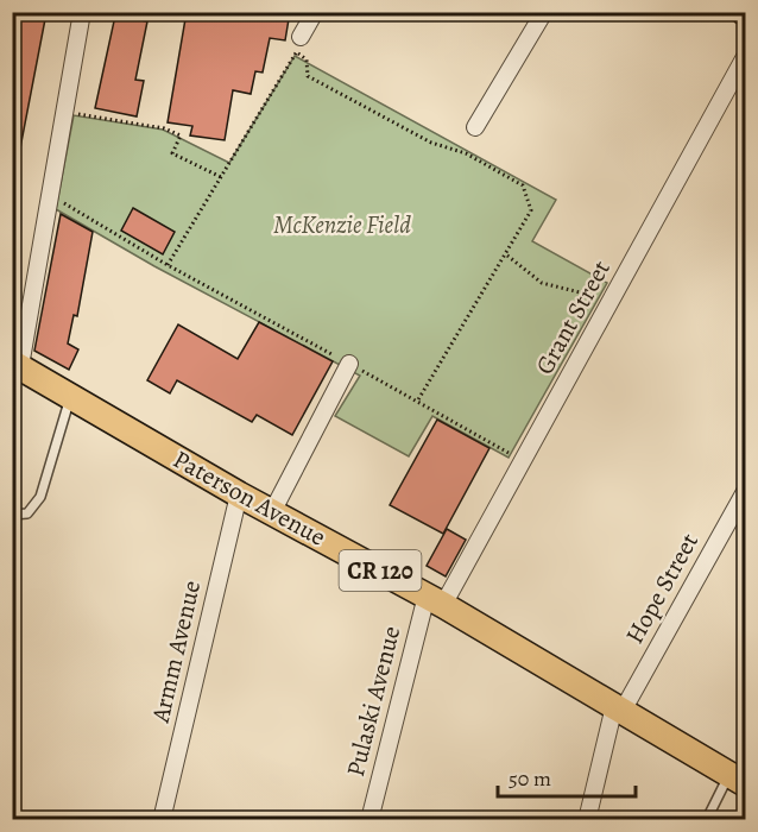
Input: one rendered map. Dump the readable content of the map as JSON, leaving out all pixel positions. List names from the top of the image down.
{
  "streets": {
    "main road": ["Paterson Avenue", "CR 120"],
    "street": [
      "Grant Street",
      "Hope Street",
      "Armm Avenue",
      "Pulaski Avenue"
    ]
  },
  "crossings": [
    ["Grant Street", "Paterson Avenue"],
    ["Grant Street", "Pulaski Avenue"],
    ["Paterson Avenue", "Hope Street"],
    ["Paterson Avenue", "Armm Avenue"],
    ["Paterson Avenue", "Pulaski Avenue"]
  ],
  "parks": ["McKenzie Field"],
  "scale_bar": "50 m"
}
